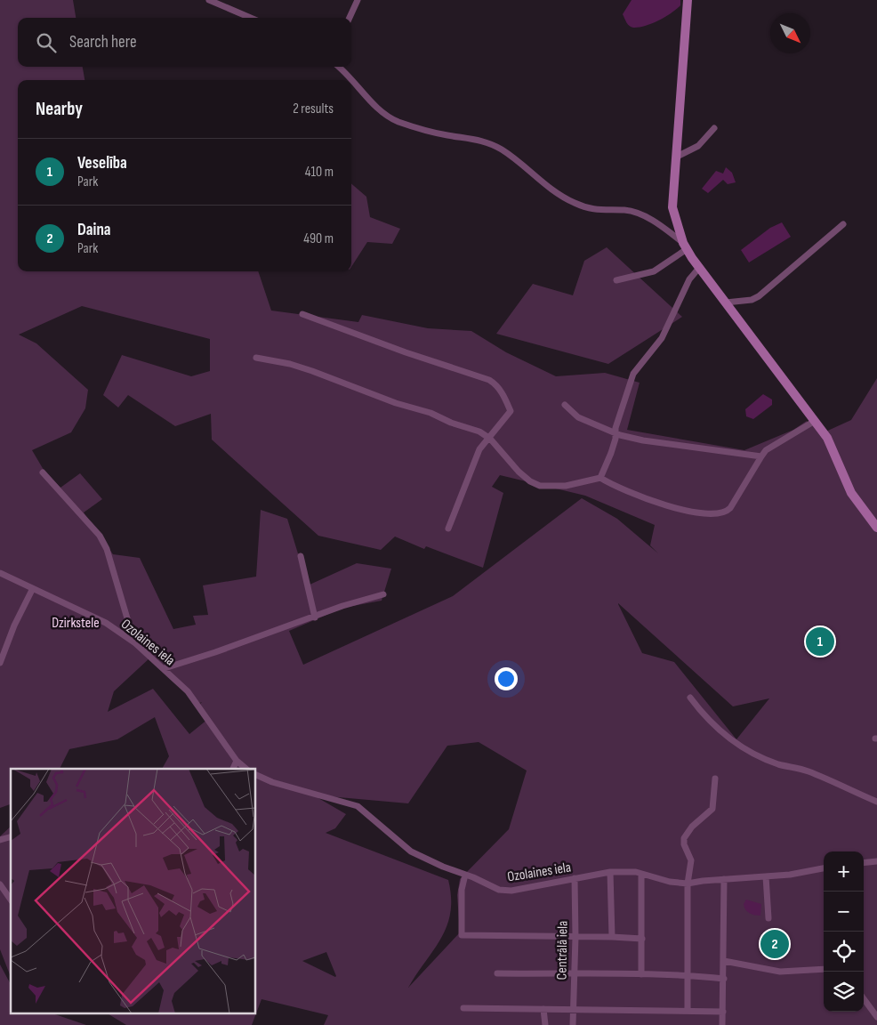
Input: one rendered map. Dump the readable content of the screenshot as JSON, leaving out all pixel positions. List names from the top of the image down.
{
  "streets": {
    "street": ["Ozolaines iela", "Centrālā iela"]
  },
  "crossings": [
    ["Ozolaines iela", "Centrālā iela"]
  ],
  "parks": ["Dzirkstele"],
  "north": "bottom right",
  "page": {
    "search": "Search here",
    "heading": ["Nearby", "2 results"],
    "list": [
      {
        "mark": "1",
        "name": "Veselība",
        "note": "Park",
        "value": "410 m"
      },
      {
        "mark": "2",
        "name": "Daina",
        "note": "Park",
        "value": "490 m"
      }
    ],
    "pins": ["1", "2"],
    "map_buttons": ["+", "−"]
  }
}
